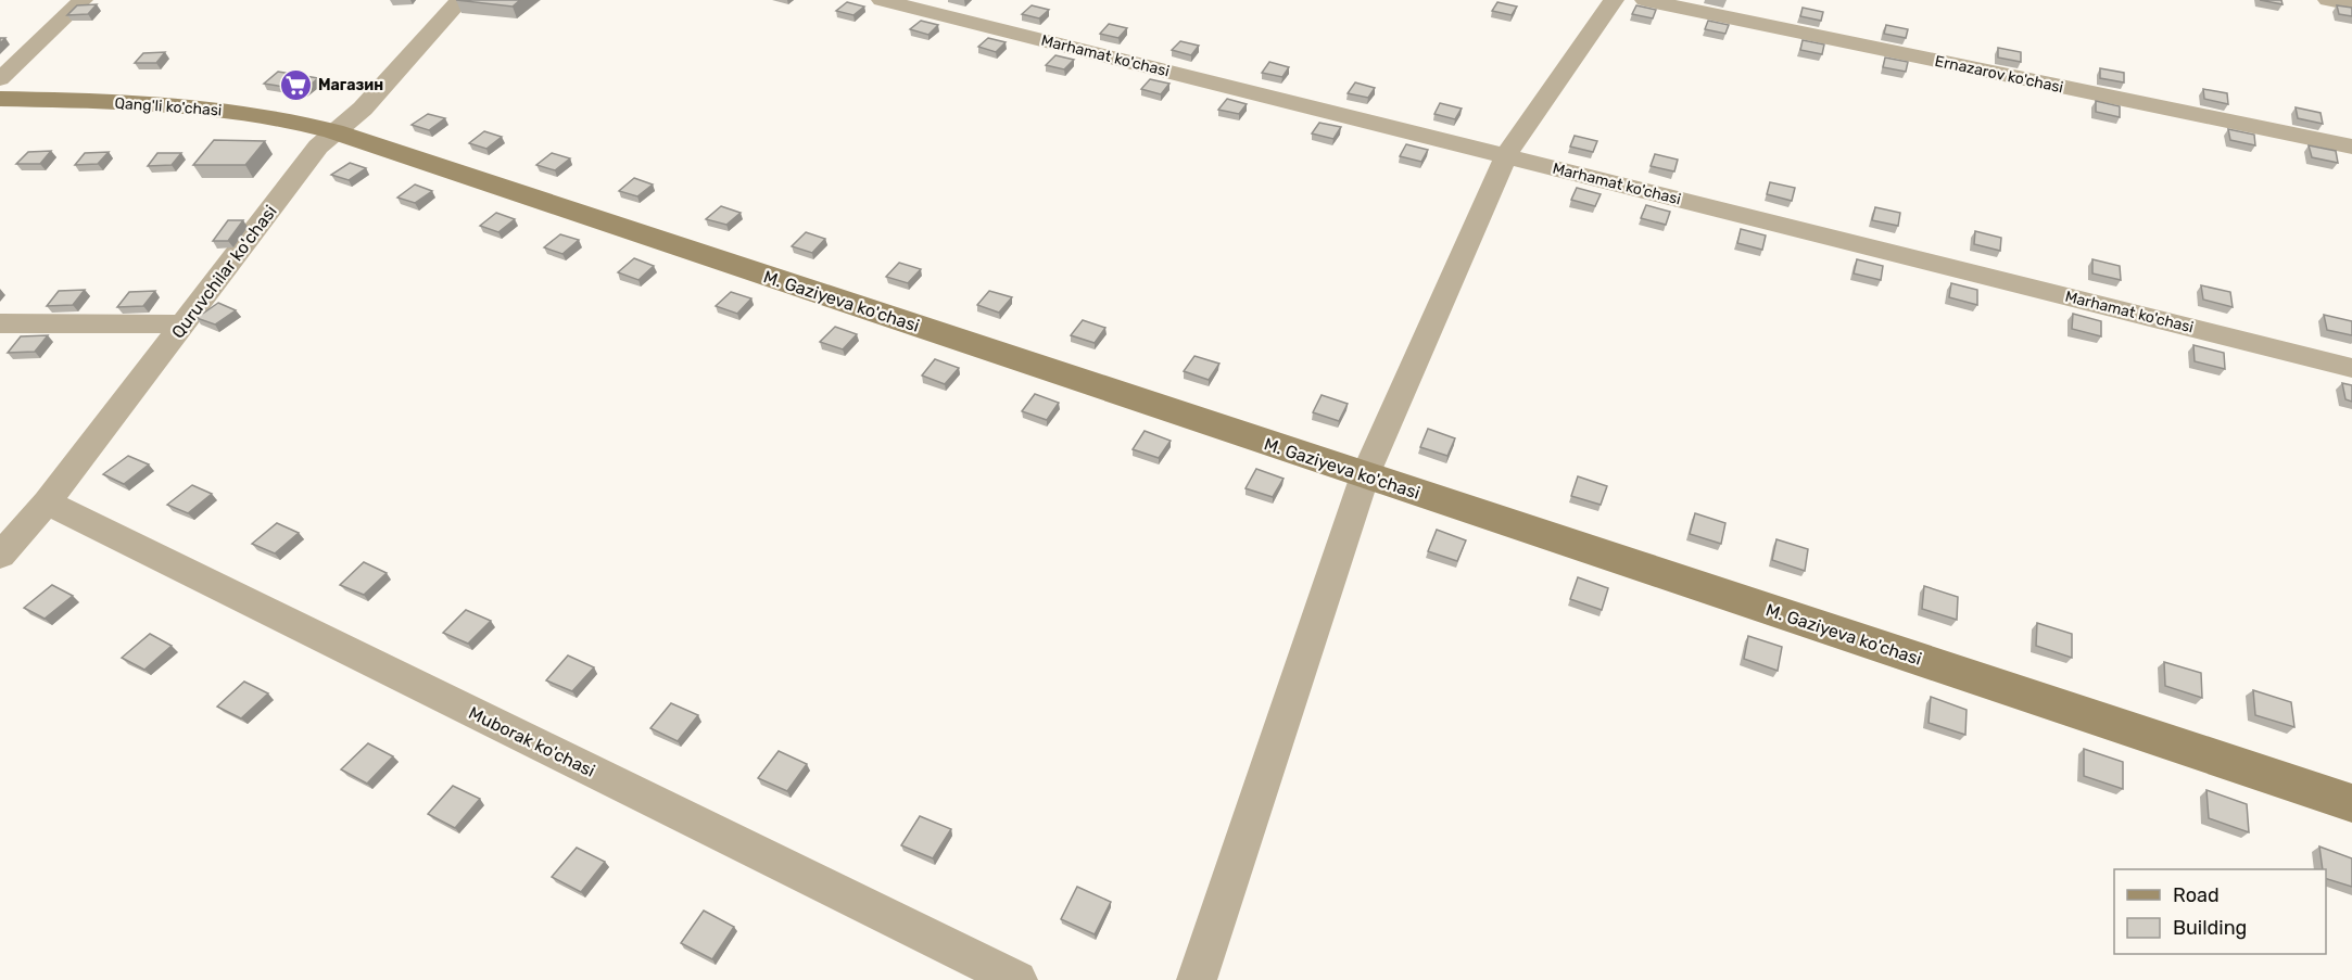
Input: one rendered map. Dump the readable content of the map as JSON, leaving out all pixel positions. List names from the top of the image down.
{
  "streets": {
    "street": [
      "Marhamat ko'chasi",
      "Ernazarov ko'chasi",
      "Qang'li ko'chasi",
      "Quruvchilar ko'chasi",
      "M. Gaziyeva ko'chasi",
      "Muborak ko'chasi"
    ]
  },
  "crossings": [
    ["Qang'li ko'chasi", "Quruvchilar ko'chasi"],
    ["Qang'li ko'chasi", "M. Gaziyeva ko'chasi"],
    ["Quruvchilar ko'chasi", "M. Gaziyeva ko'chasi"],
    ["Quruvchilar ko'chasi", "Muborak ko'chasi"]
  ],
  "places": {
    "supermarket": ["Магазин"]
  },
  "legend": ["Road", "Building"]
}
